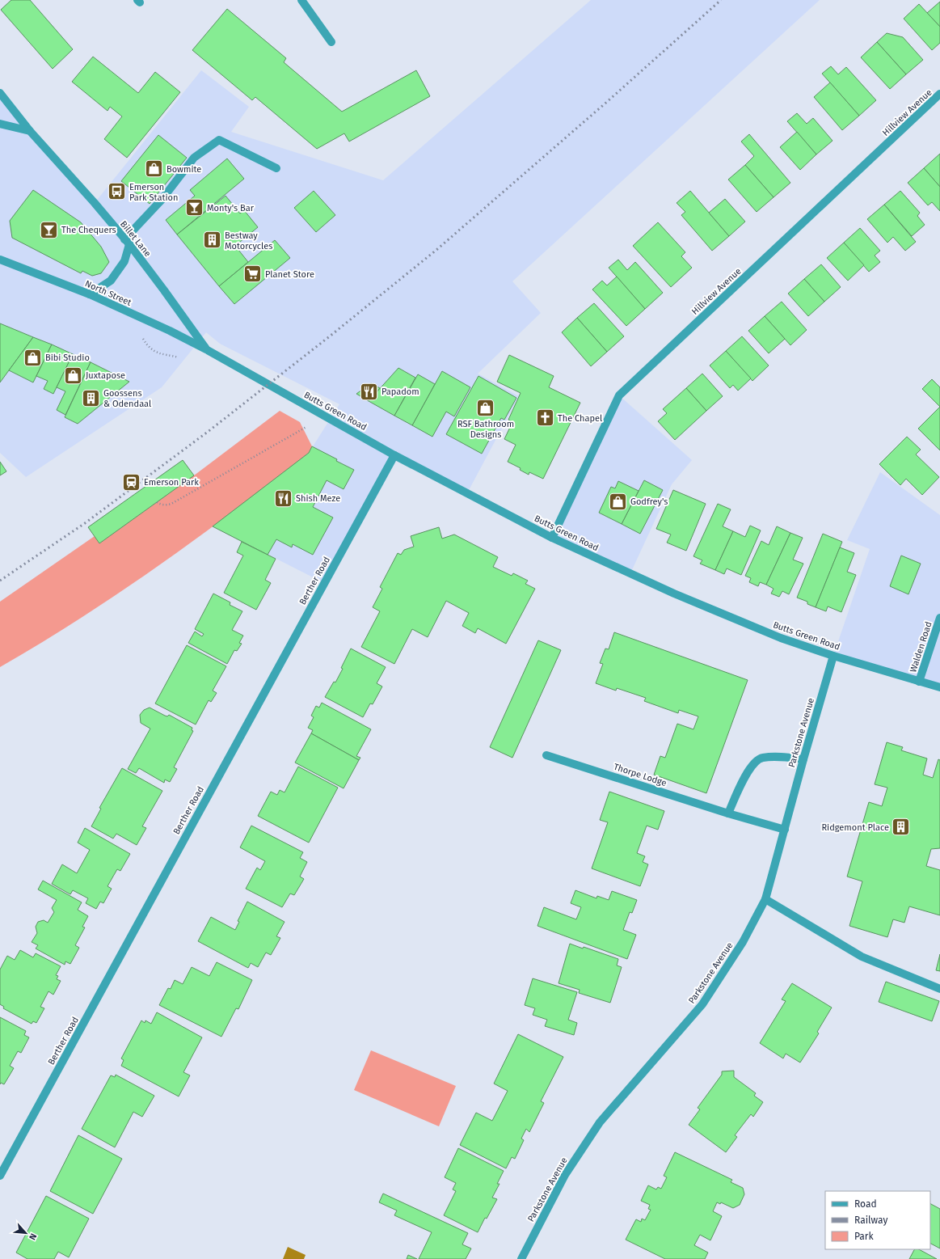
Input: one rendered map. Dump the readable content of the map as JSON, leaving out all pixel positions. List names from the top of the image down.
{
  "streets": {
    "street": [
      "Hillview Avenue",
      "Billet Lane",
      "North Street",
      "Butts Green Road",
      "Berther Road",
      "Walden Road",
      "Parkstone Avenue",
      "Thorpe Lodge"
    ]
  },
  "crossings": [
    ["Hillview Avenue", "Butts Green Road"],
    ["Billet Lane", "North Street"],
    ["Billet Lane", "Butts Green Road"],
    ["North Street", "Butts Green Road"],
    ["Butts Green Road", "Berther Road"],
    ["Butts Green Road", "Walden Road"],
    ["Butts Green Road", "Parkstone Avenue"],
    ["Parkstone Avenue", "Thorpe Lodge"]
  ],
  "places": {
    "shop": [
      "Bowmite",
      "Bibi Studio",
      "Juxtapose",
      "RSF Bathroom Designs",
      "Godfrey's"
    ],
    "bus stop": ["Emerson Park Station"],
    "bar": ["Monty's Bar", "The Chequers"],
    "building": ["Bestway Motorcycles", "Goossens & Odendaal", "Ridgemont Place"],
    "supermarket": ["Planet Store"],
    "restaurant": ["Papadom", "Shish Meze"],
    "church": ["The Chapel"],
    "station": ["Emerson Park"]
  },
  "legend": ["Road", "Railway", "Park"],
  "north": "bottom right"
}
